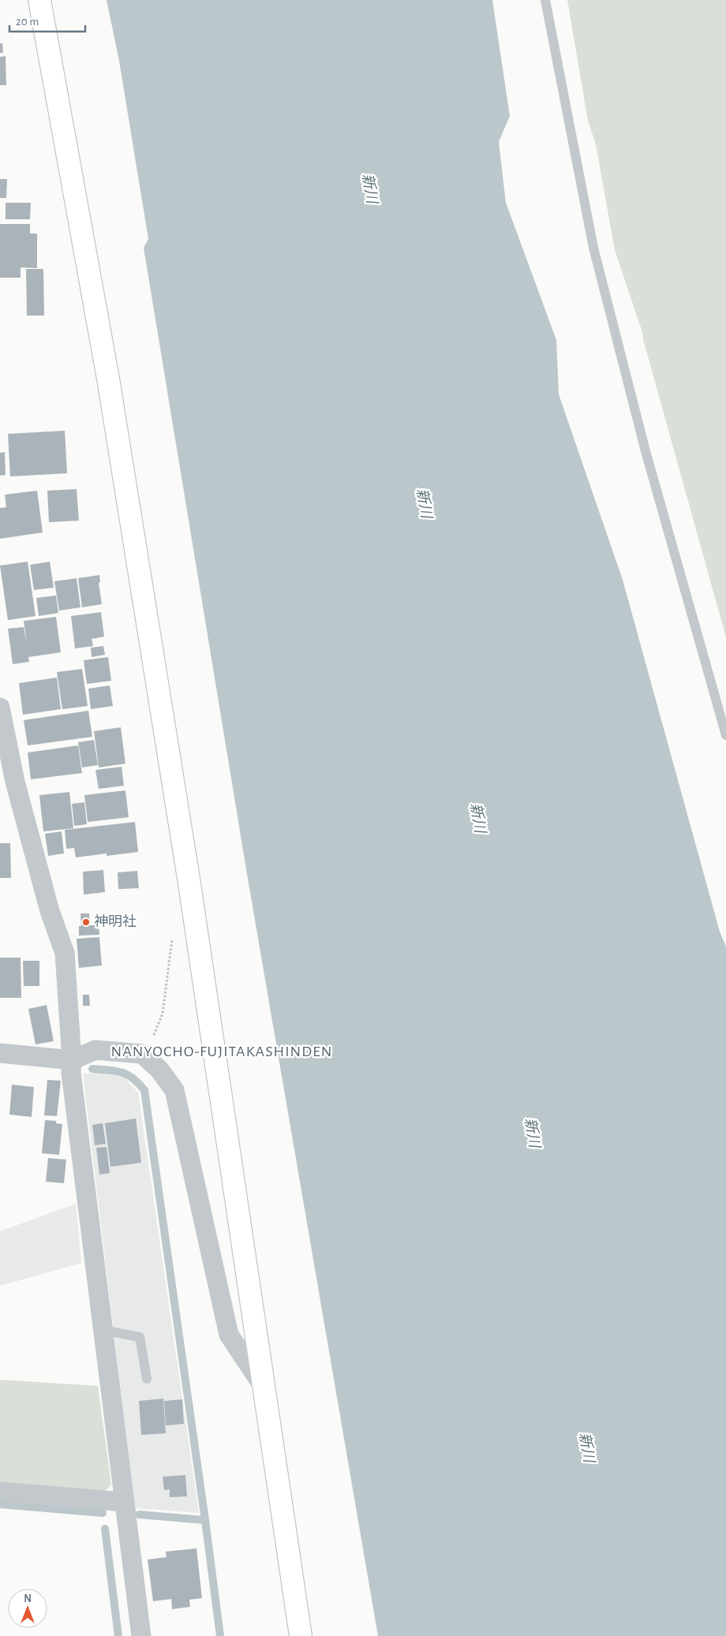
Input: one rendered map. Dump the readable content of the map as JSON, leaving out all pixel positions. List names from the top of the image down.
{
  "districts": ["NANYOCHO-FUJITAKASHINDEN"],
  "water": ["新川"],
  "places": ["神明社"],
  "scale_bar": "20 m",
  "north": "top"
}
